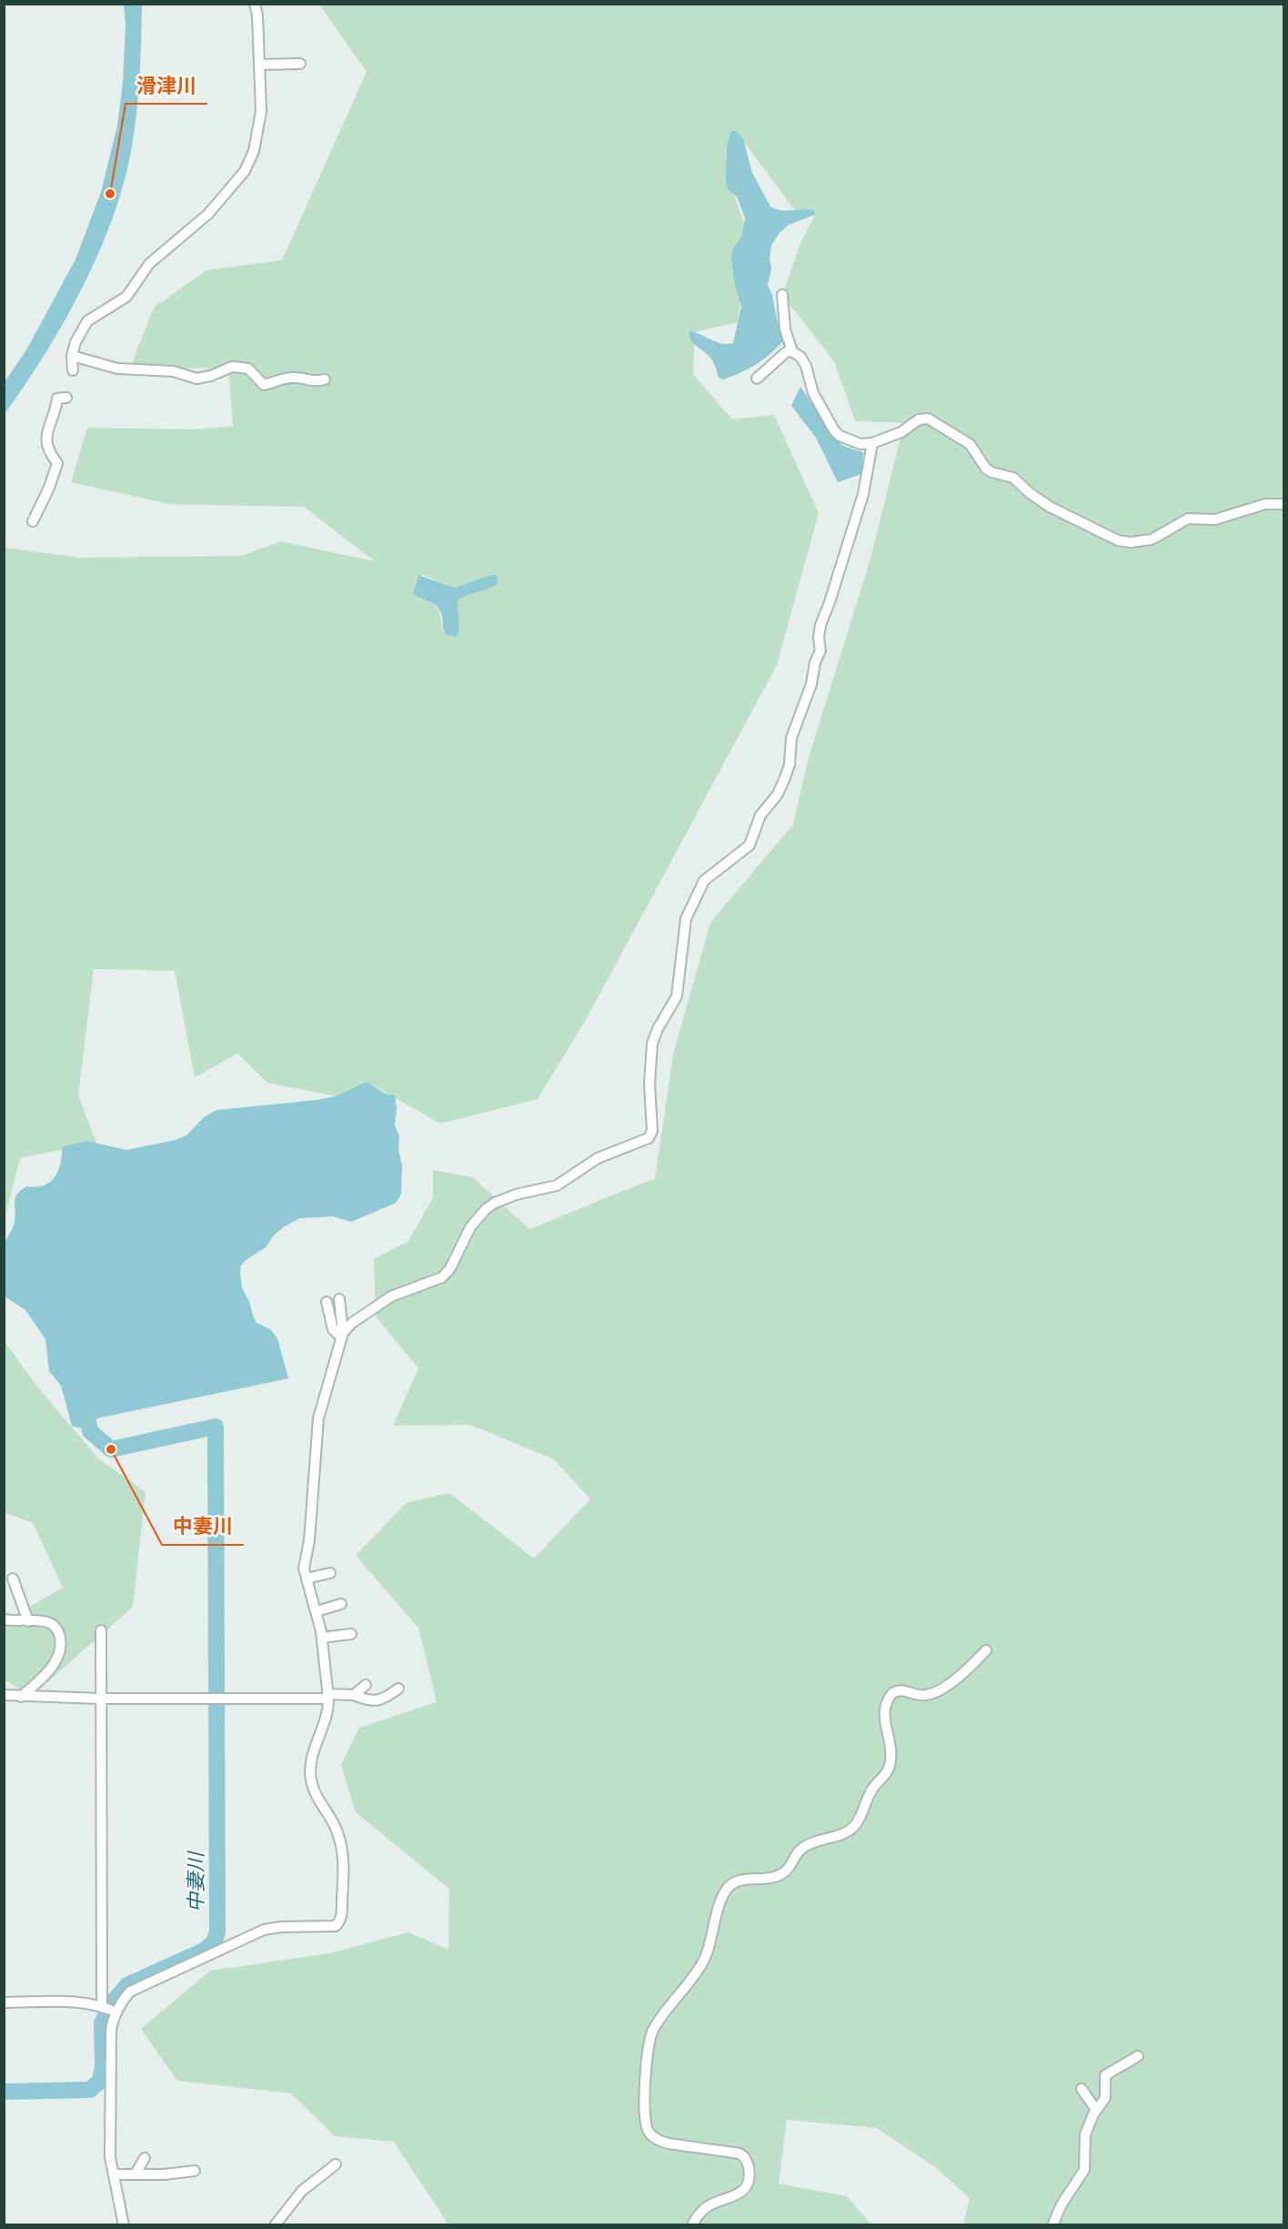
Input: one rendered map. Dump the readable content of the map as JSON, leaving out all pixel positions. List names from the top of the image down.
{
  "water": ["中妻川"],
  "places": ["滑津川", "中妻川"]
}
